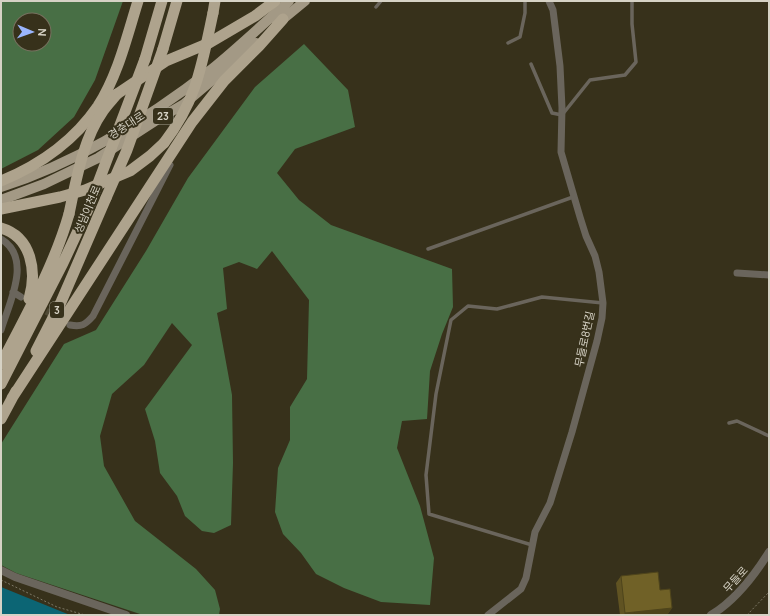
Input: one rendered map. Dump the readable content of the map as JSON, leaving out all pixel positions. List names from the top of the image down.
{
  "streets": {
    "highway": ["성남이천로", "3"],
    "main road": ["23", "경충대로"],
    "street": ["무들로8번길", "무들로"]
  },
  "north": "right"
}
